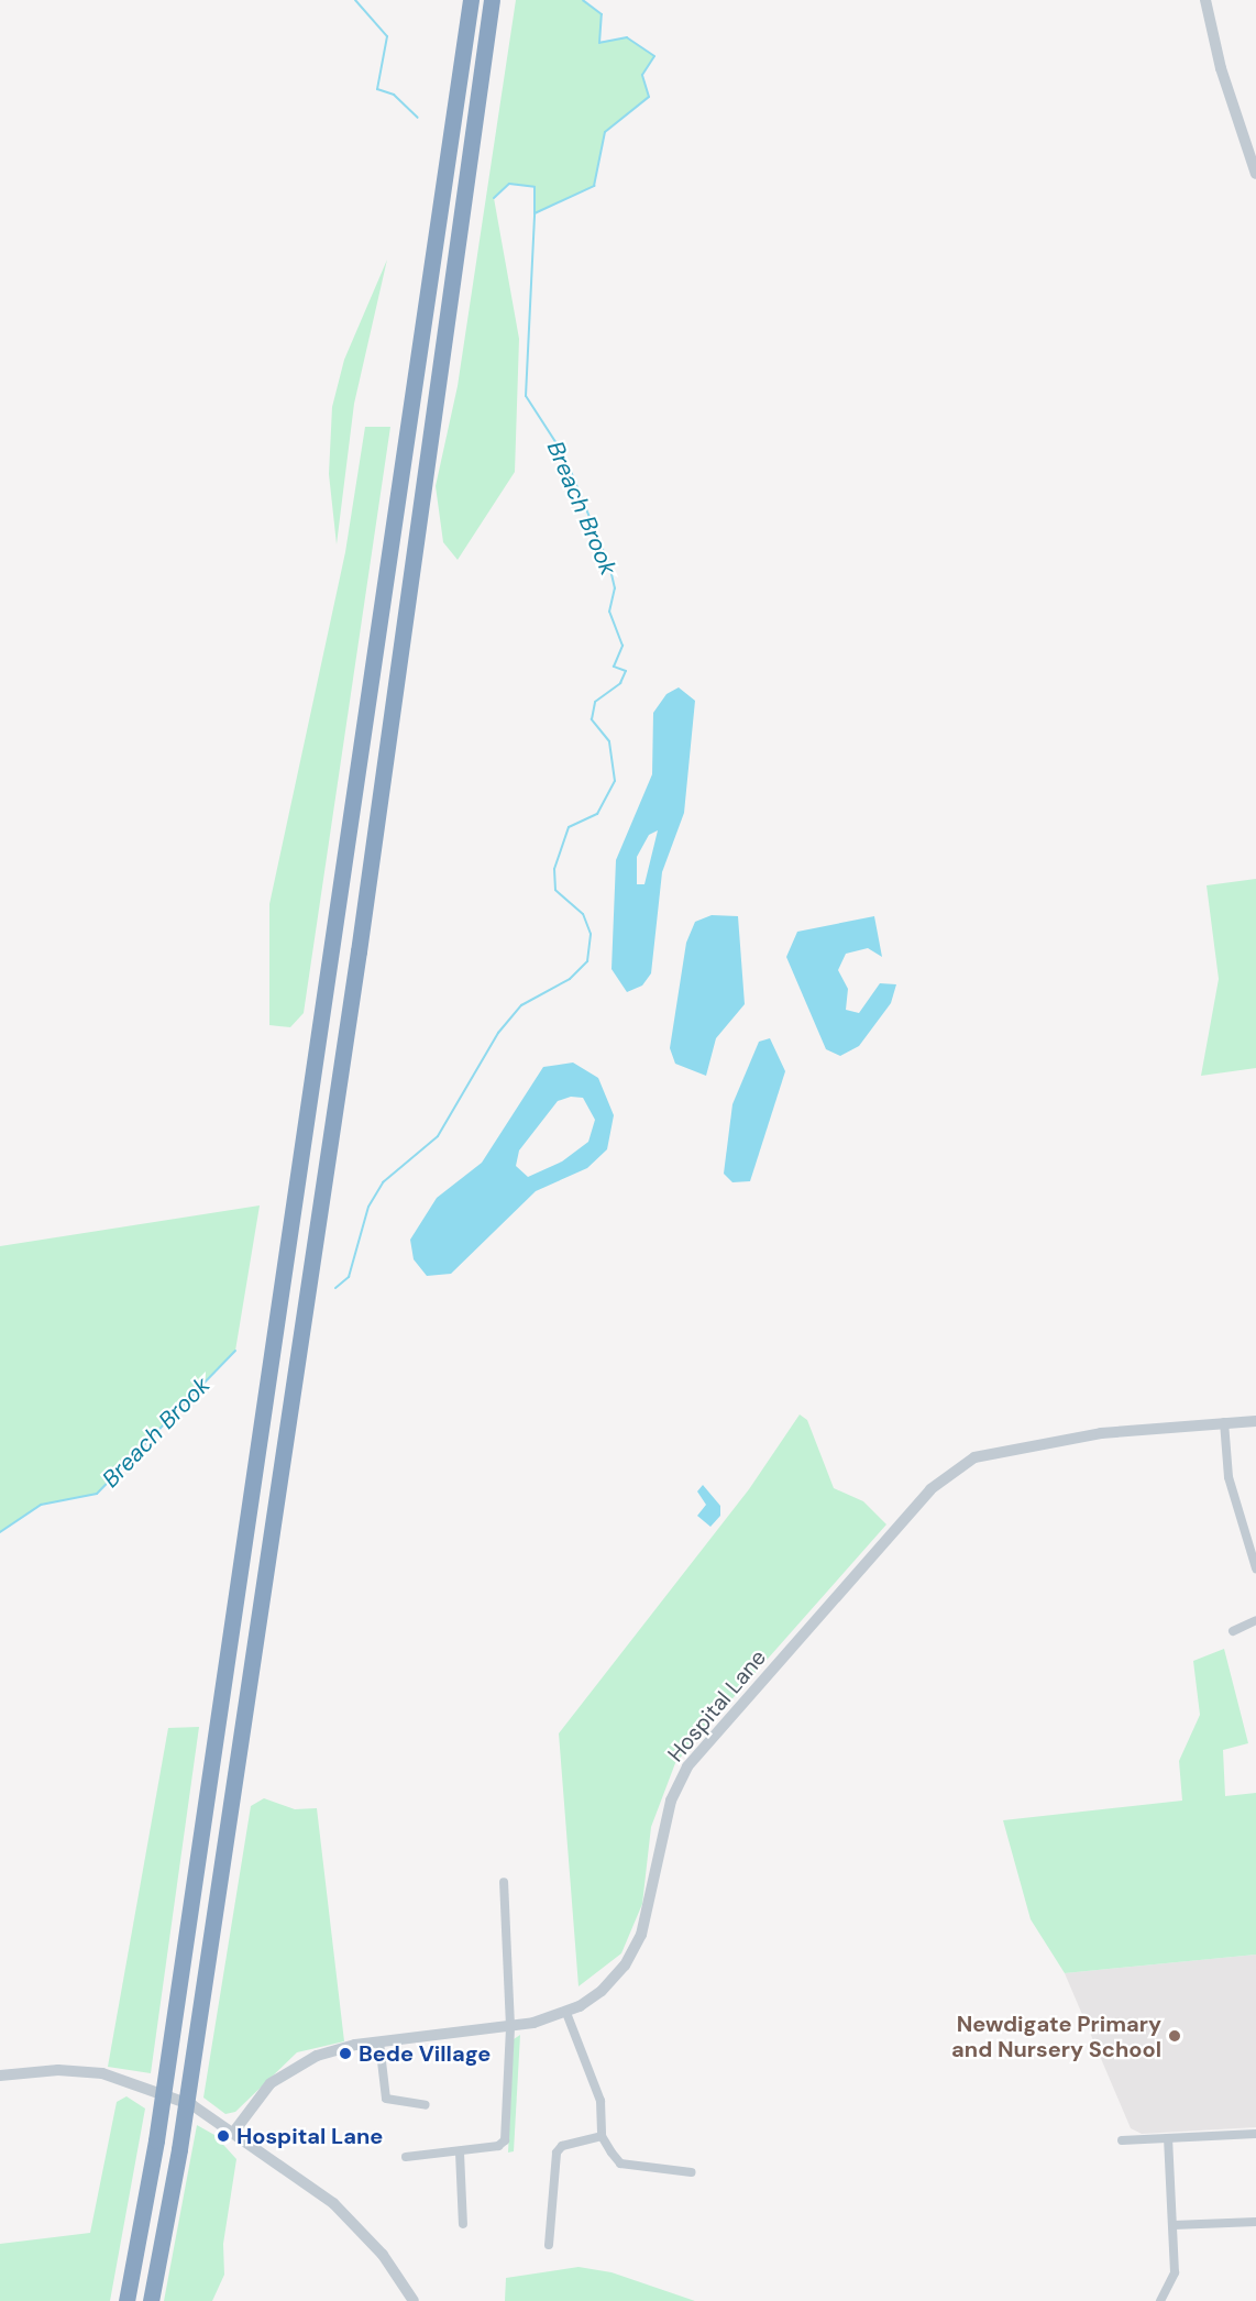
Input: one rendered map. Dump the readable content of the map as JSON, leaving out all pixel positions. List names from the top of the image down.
{
  "streets": {
    "street": ["Hospital Lane"]
  },
  "water": ["Breach Brook"],
  "places": ["Newdigate Primary and Nursery School", "Bede Village", "Hospital Lane"]
}
